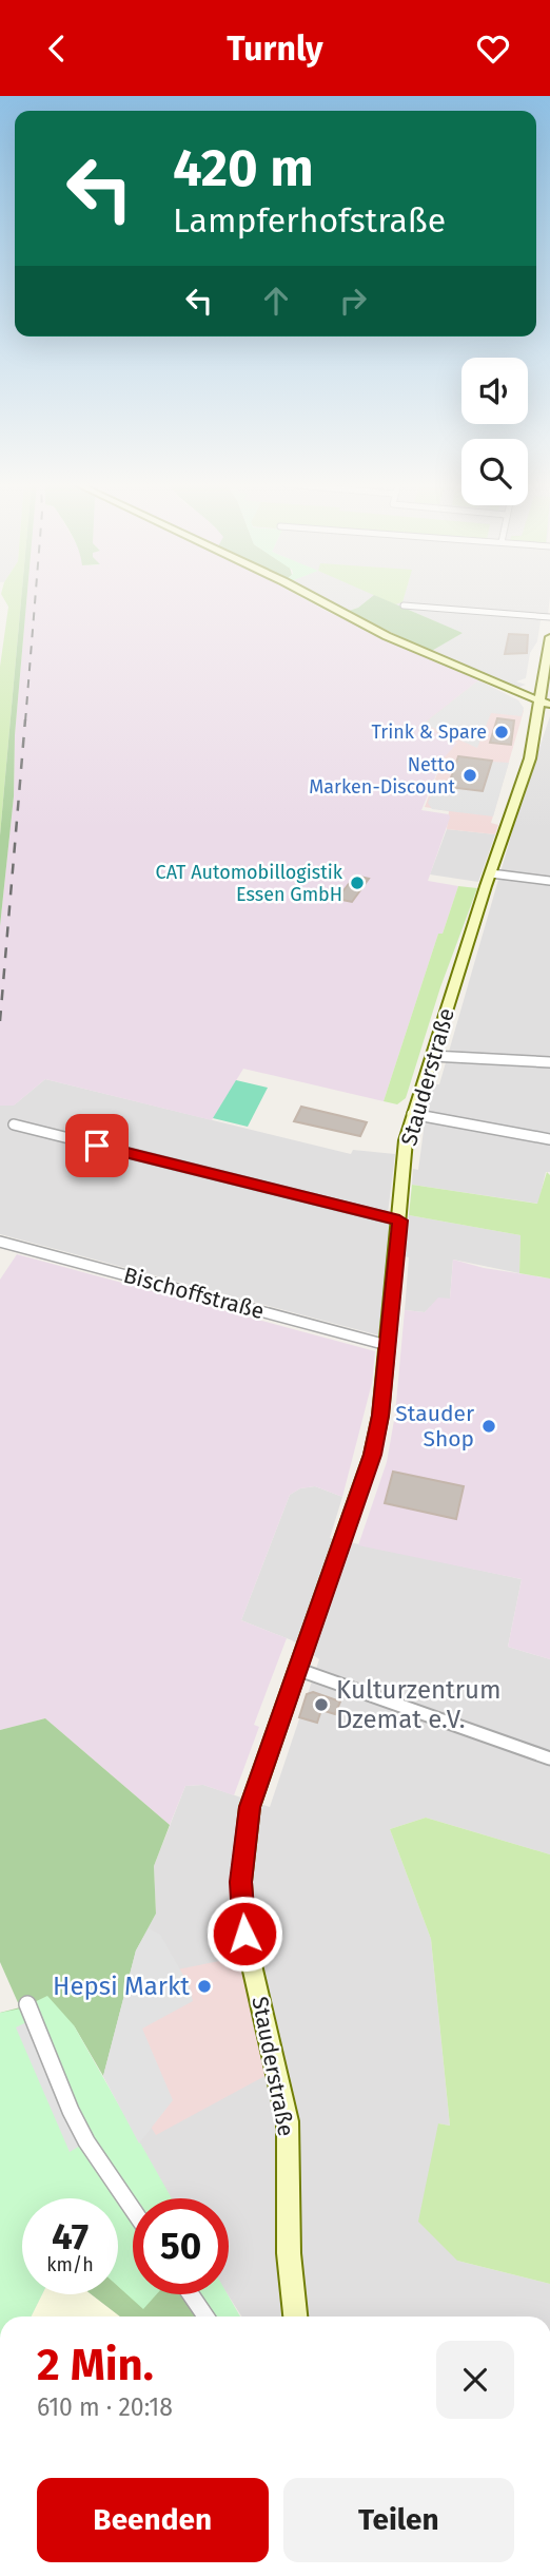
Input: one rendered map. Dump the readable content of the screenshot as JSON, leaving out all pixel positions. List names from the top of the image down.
{
  "streets": {
    "main road": ["Stauderstraße"],
    "street": ["Bischoffstraße"]
  },
  "crossings": [
    ["Stauderstraße", "Bischoffstraße"]
  ],
  "places": [
    "Trink & Spare",
    "Netto Marken-Discount",
    "CAT Automobillogistik Essen GmbH",
    "Stauder Shop",
    "Kulturzentrum Dzemat e.V.",
    "Hepsi Markt"
  ],
  "page": {
    "header": "Turnly",
    "turn": ["420 m", "Lampferhofstraße"],
    "speed": "47 km/h",
    "limit": "50",
    "heading": ["2 Min.", "610 m · 20:18"],
    "buttons": ["Beenden", "Teilen"]
  }
}
